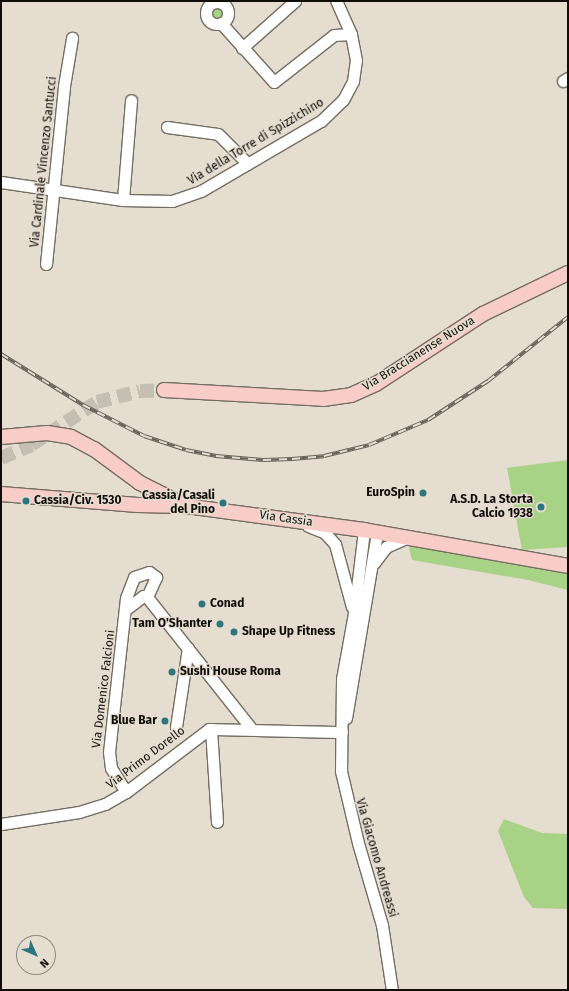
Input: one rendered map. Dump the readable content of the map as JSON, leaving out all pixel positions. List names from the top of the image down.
{
  "streets": {
    "main road": ["Via Braccianense Nuova", "Via Cassia"],
    "street": [
      "Via della Torre di Spizzichino",
      "Via Cardinale Vincenzo Santucci",
      "Via Domenico Falcioni",
      "Via Primo Dorello",
      "Via Giacomo Andreassi"
    ]
  },
  "crossings": [
    ["Via della Torre di Spizzichino", "Via Cardinale Vincenzo Santucci"],
    ["Via Cassia", "Via Giacomo Andreassi"],
    ["Via Domenico Falcioni", "Via Primo Dorello"],
    ["Via Primo Dorello", "Via Giacomo Andreassi"]
  ],
  "places": [
    "EuroSpin",
    "Cassia/Civ. 1530",
    "Cassia/Casali del Pino",
    "A.S.D. La Storta Calcio 1938",
    "Conad",
    "Tam O'Shanter",
    "Shape Up Fitness",
    "Sushi House Roma",
    "Blue Bar"
  ],
  "north": "bottom right"
}
